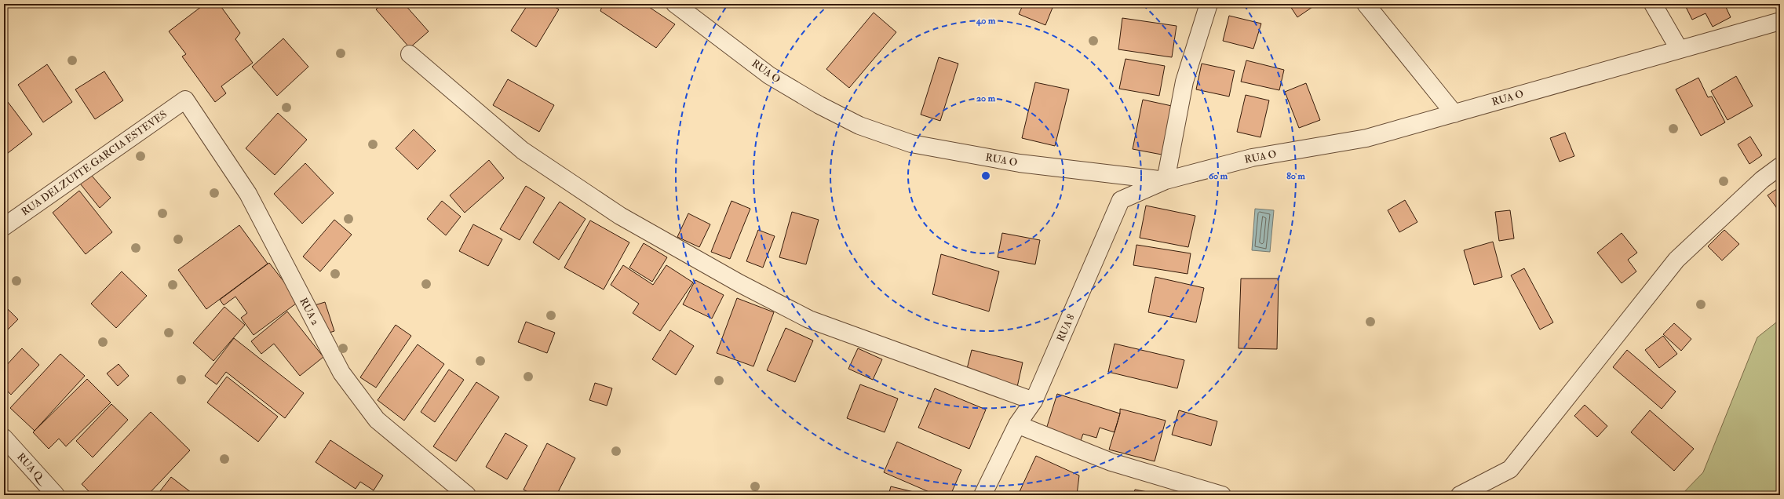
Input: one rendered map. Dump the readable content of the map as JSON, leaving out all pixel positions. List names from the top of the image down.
{
  "streets": {
    "street": [
      "RUA O",
      "RUA DELZUITE GARCIA ESTEVES",
      "RUA 2",
      "RUA 8",
      "RUA Q"
    ]
  },
  "crossings": [
    ["RUA O", "RUA 8"],
    ["RUA DELZUITE GARCIA ESTEVES", "RUA 2"]
  ],
  "rings": [
    "40 m",
    "20 m",
    "60 m",
    "80 m"
  ]
}
